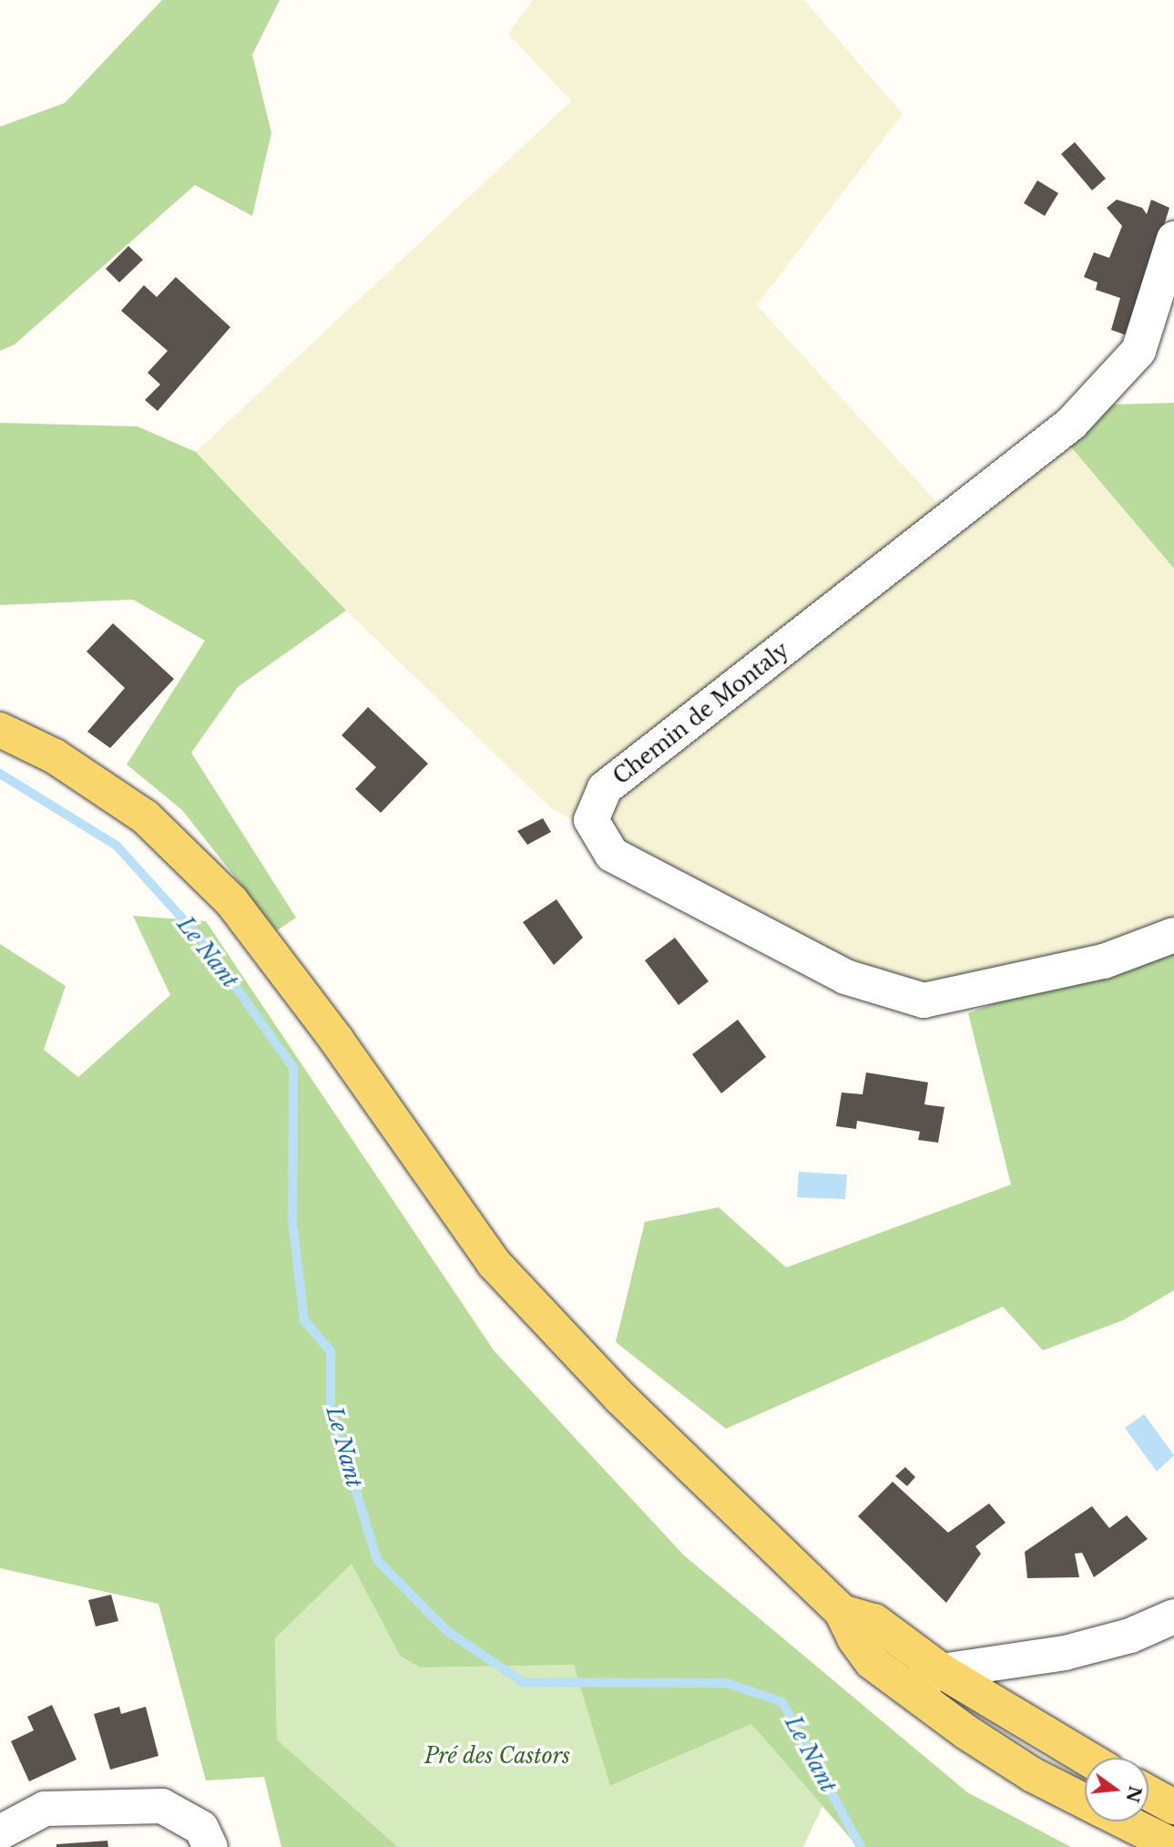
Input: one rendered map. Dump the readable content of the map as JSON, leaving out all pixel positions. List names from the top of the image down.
{
  "streets": {
    "street": ["Chemin de Montaly"]
  },
  "water": ["Le Nant"],
  "parks": ["Pré des Castors"],
  "north": "right"
}
